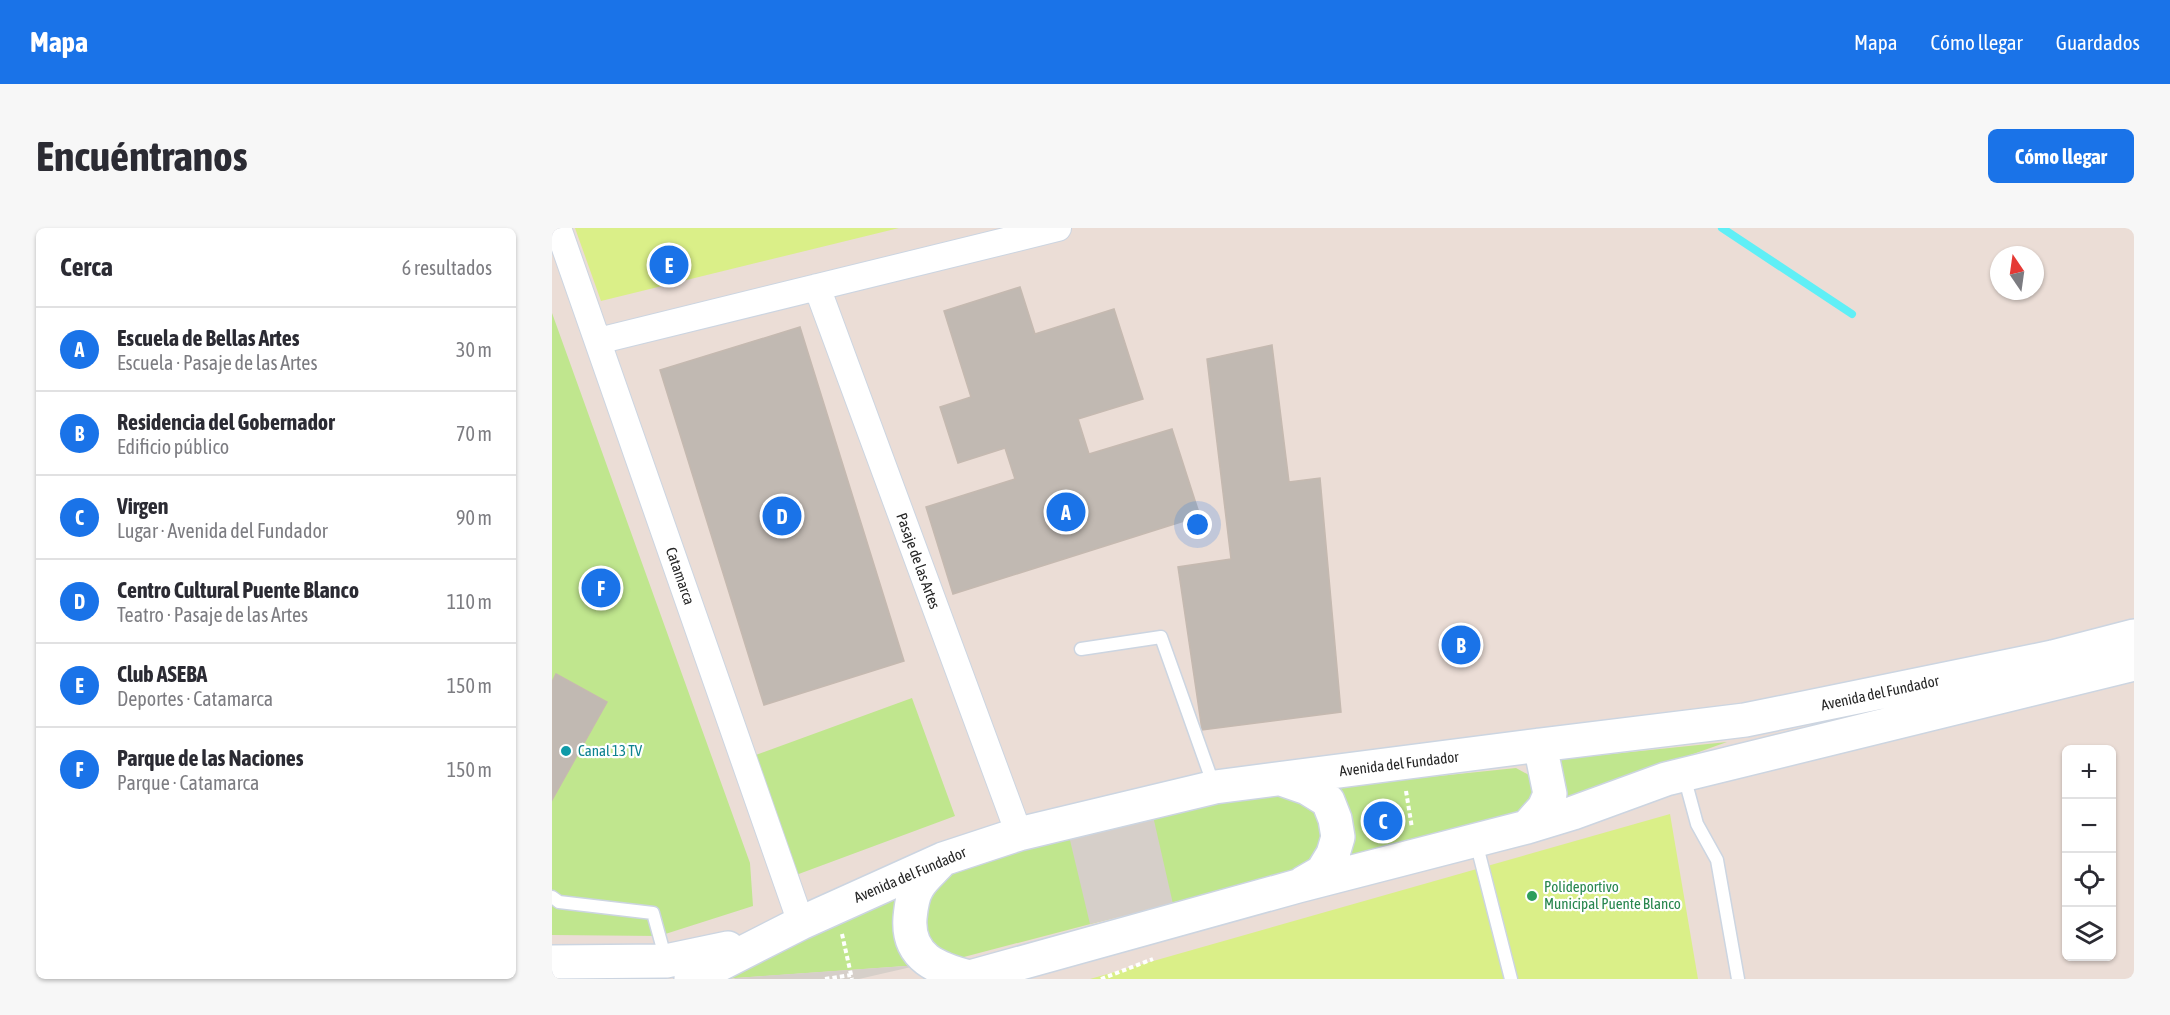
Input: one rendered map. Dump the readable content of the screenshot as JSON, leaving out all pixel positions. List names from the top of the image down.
{
  "streets": {
    "main road": ["Avenida del Fundador"],
    "street": ["Pasaje de las Artes", "Catamarca"]
  },
  "crossings": [
    ["Pasaje de las Artes", "Avenida del Fundador"],
    ["Catamarca", "Avenida del Fundador"]
  ],
  "places": ["Canal 13 TV", "Polideportivo Municipal Puente Blanco"],
  "north": "top",
  "page": {
    "header": "Mapa",
    "nav": ["Mapa", "Cómo llegar", "Guardados"],
    "buttons": "Cómo llegar",
    "title": "Encuéntranos",
    "heading": ["Cerca", "6 resultados"],
    "pins": [
      "E",
      "A",
      "D",
      "F",
      "B",
      "C"
    ],
    "list": [
      {
        "mark": "A",
        "name": "Escuela de Bellas Artes",
        "note": "Escuela · Pasaje de las Artes",
        "value": "30 m"
      },
      {
        "mark": "B",
        "name": "Residencia del Gobernador",
        "note": "Edificio público",
        "value": "70 m"
      },
      {
        "mark": "C",
        "name": "Virgen",
        "note": "Lugar · Avenida del Fundador",
        "value": "90 m"
      },
      {
        "mark": "D",
        "name": "Centro Cultural Puente Blanco",
        "note": "Teatro · Pasaje de las Artes",
        "value": "110 m"
      },
      {
        "mark": "E",
        "name": "Club ASEBA",
        "note": "Deportes · Catamarca",
        "value": "150 m"
      },
      {
        "mark": "F",
        "name": "Parque de las Naciones",
        "note": "Parque · Catamarca",
        "value": "150 m"
      }
    ],
    "map_buttons": ["+", "−"]
  }
}
